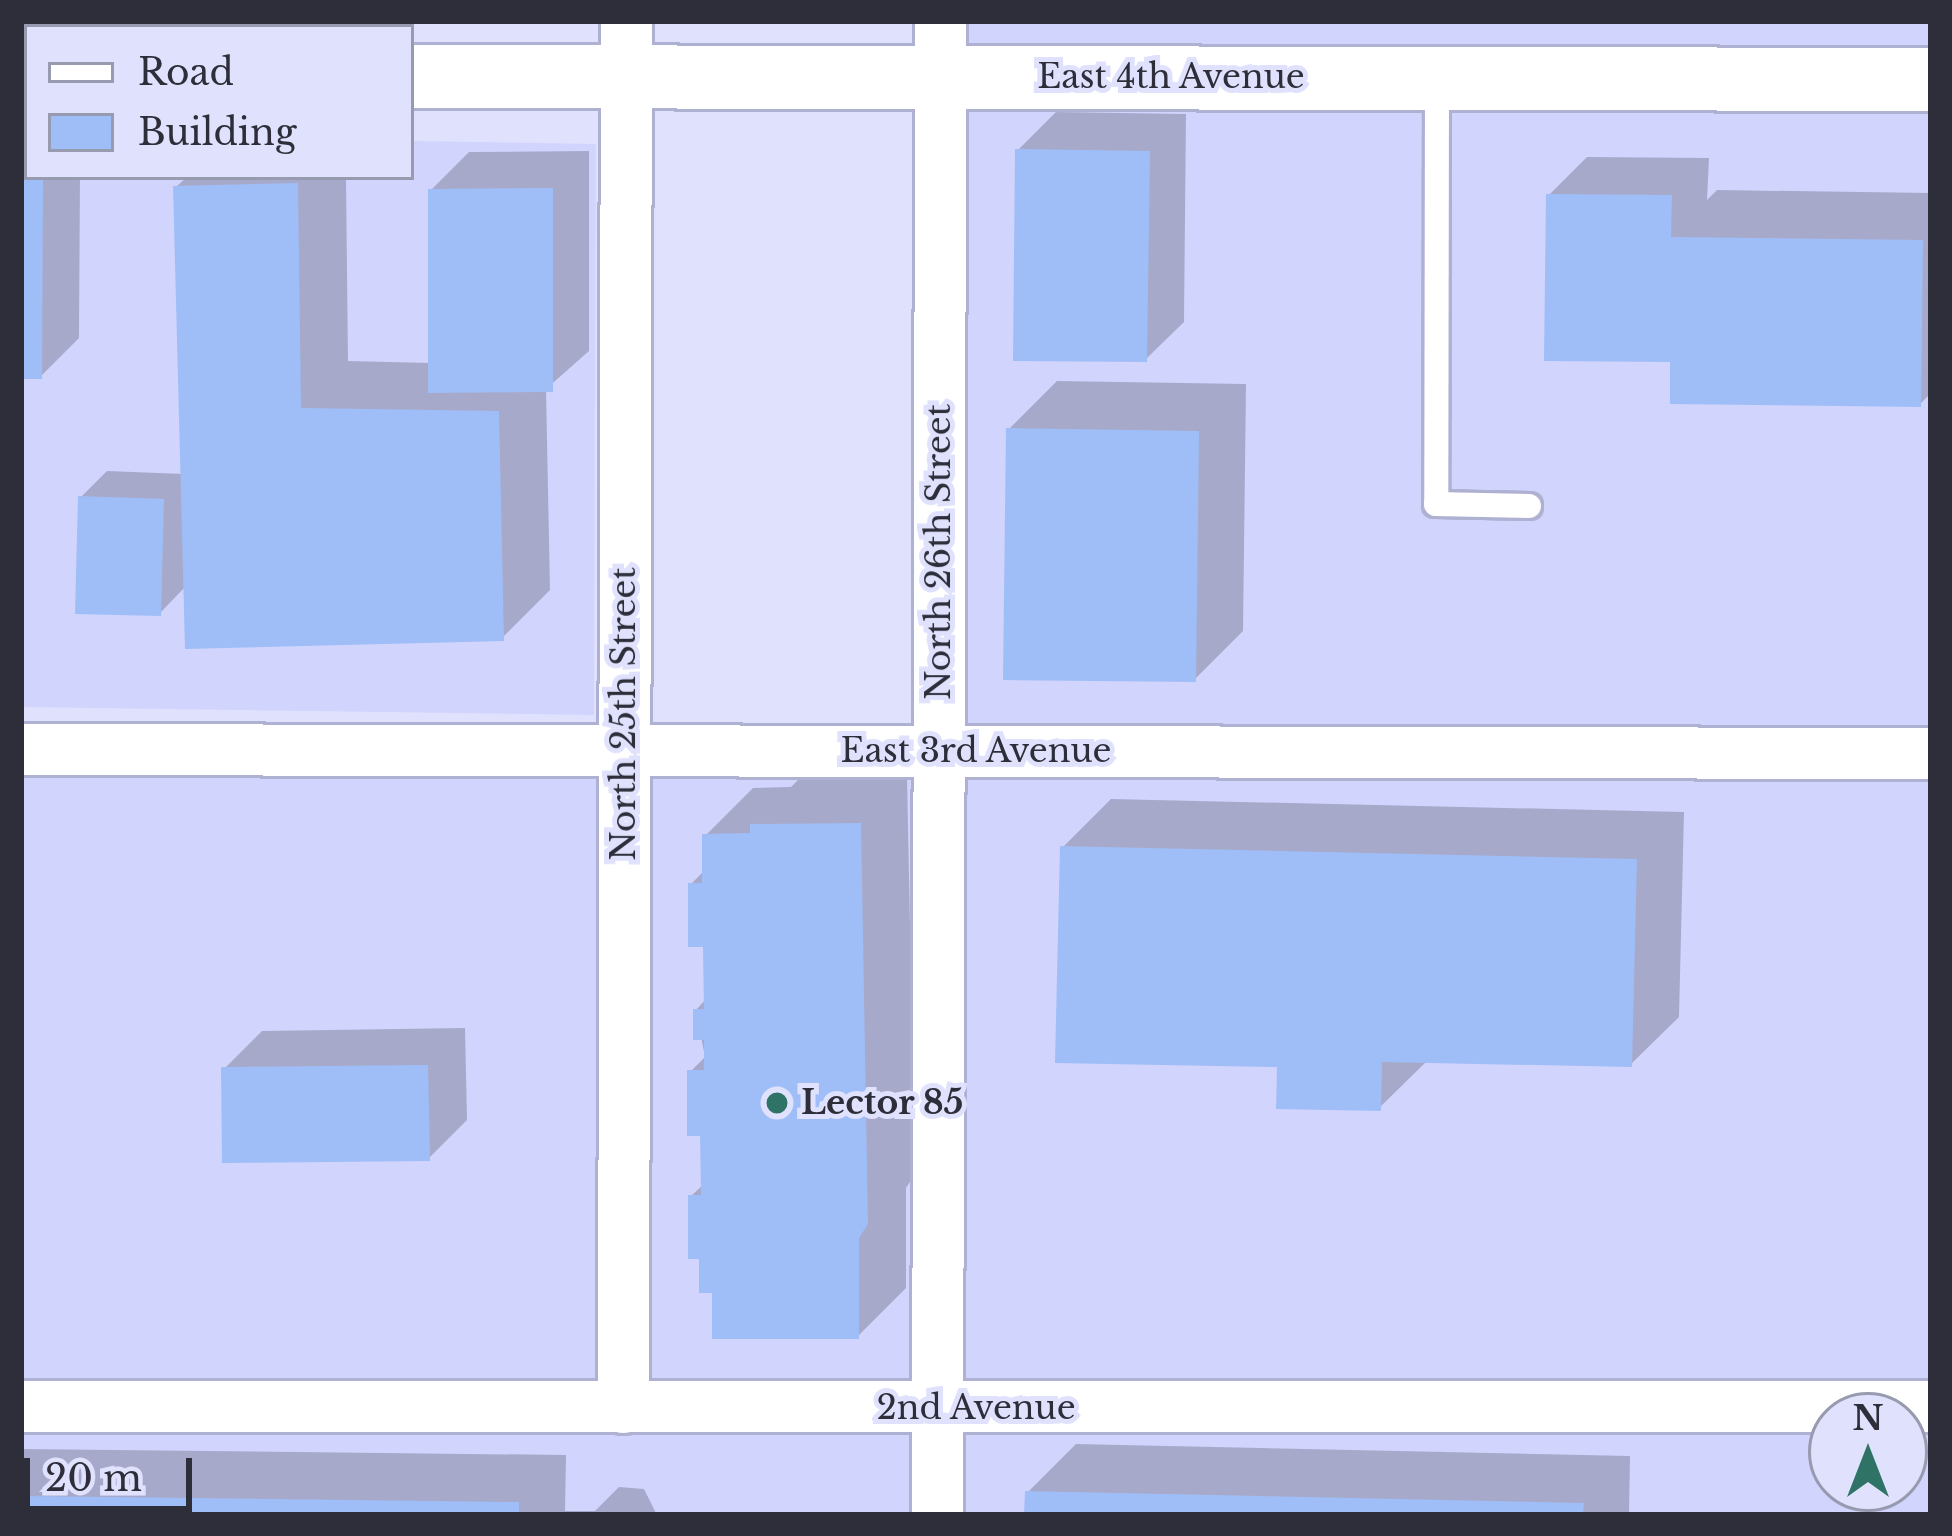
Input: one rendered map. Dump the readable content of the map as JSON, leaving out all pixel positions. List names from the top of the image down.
{
  "streets": {
    "street": [
      "East 4th Avenue",
      "North 26th Street",
      "North 25th Street",
      "East 3rd Avenue",
      "2nd Avenue"
    ]
  },
  "crossings": [
    ["East 4th Avenue", "North 26th Street"],
    ["East 4th Avenue", "North 25th Street"],
    ["North 26th Street", "East 3rd Avenue"],
    ["North 26th Street", "2nd Avenue"],
    ["North 25th Street", "East 3rd Avenue"],
    ["North 25th Street", "2nd Avenue"]
  ],
  "places": ["Lector 85"],
  "legend": ["Road", "Building"],
  "scale_bar": "20 m",
  "north": "top"
}
